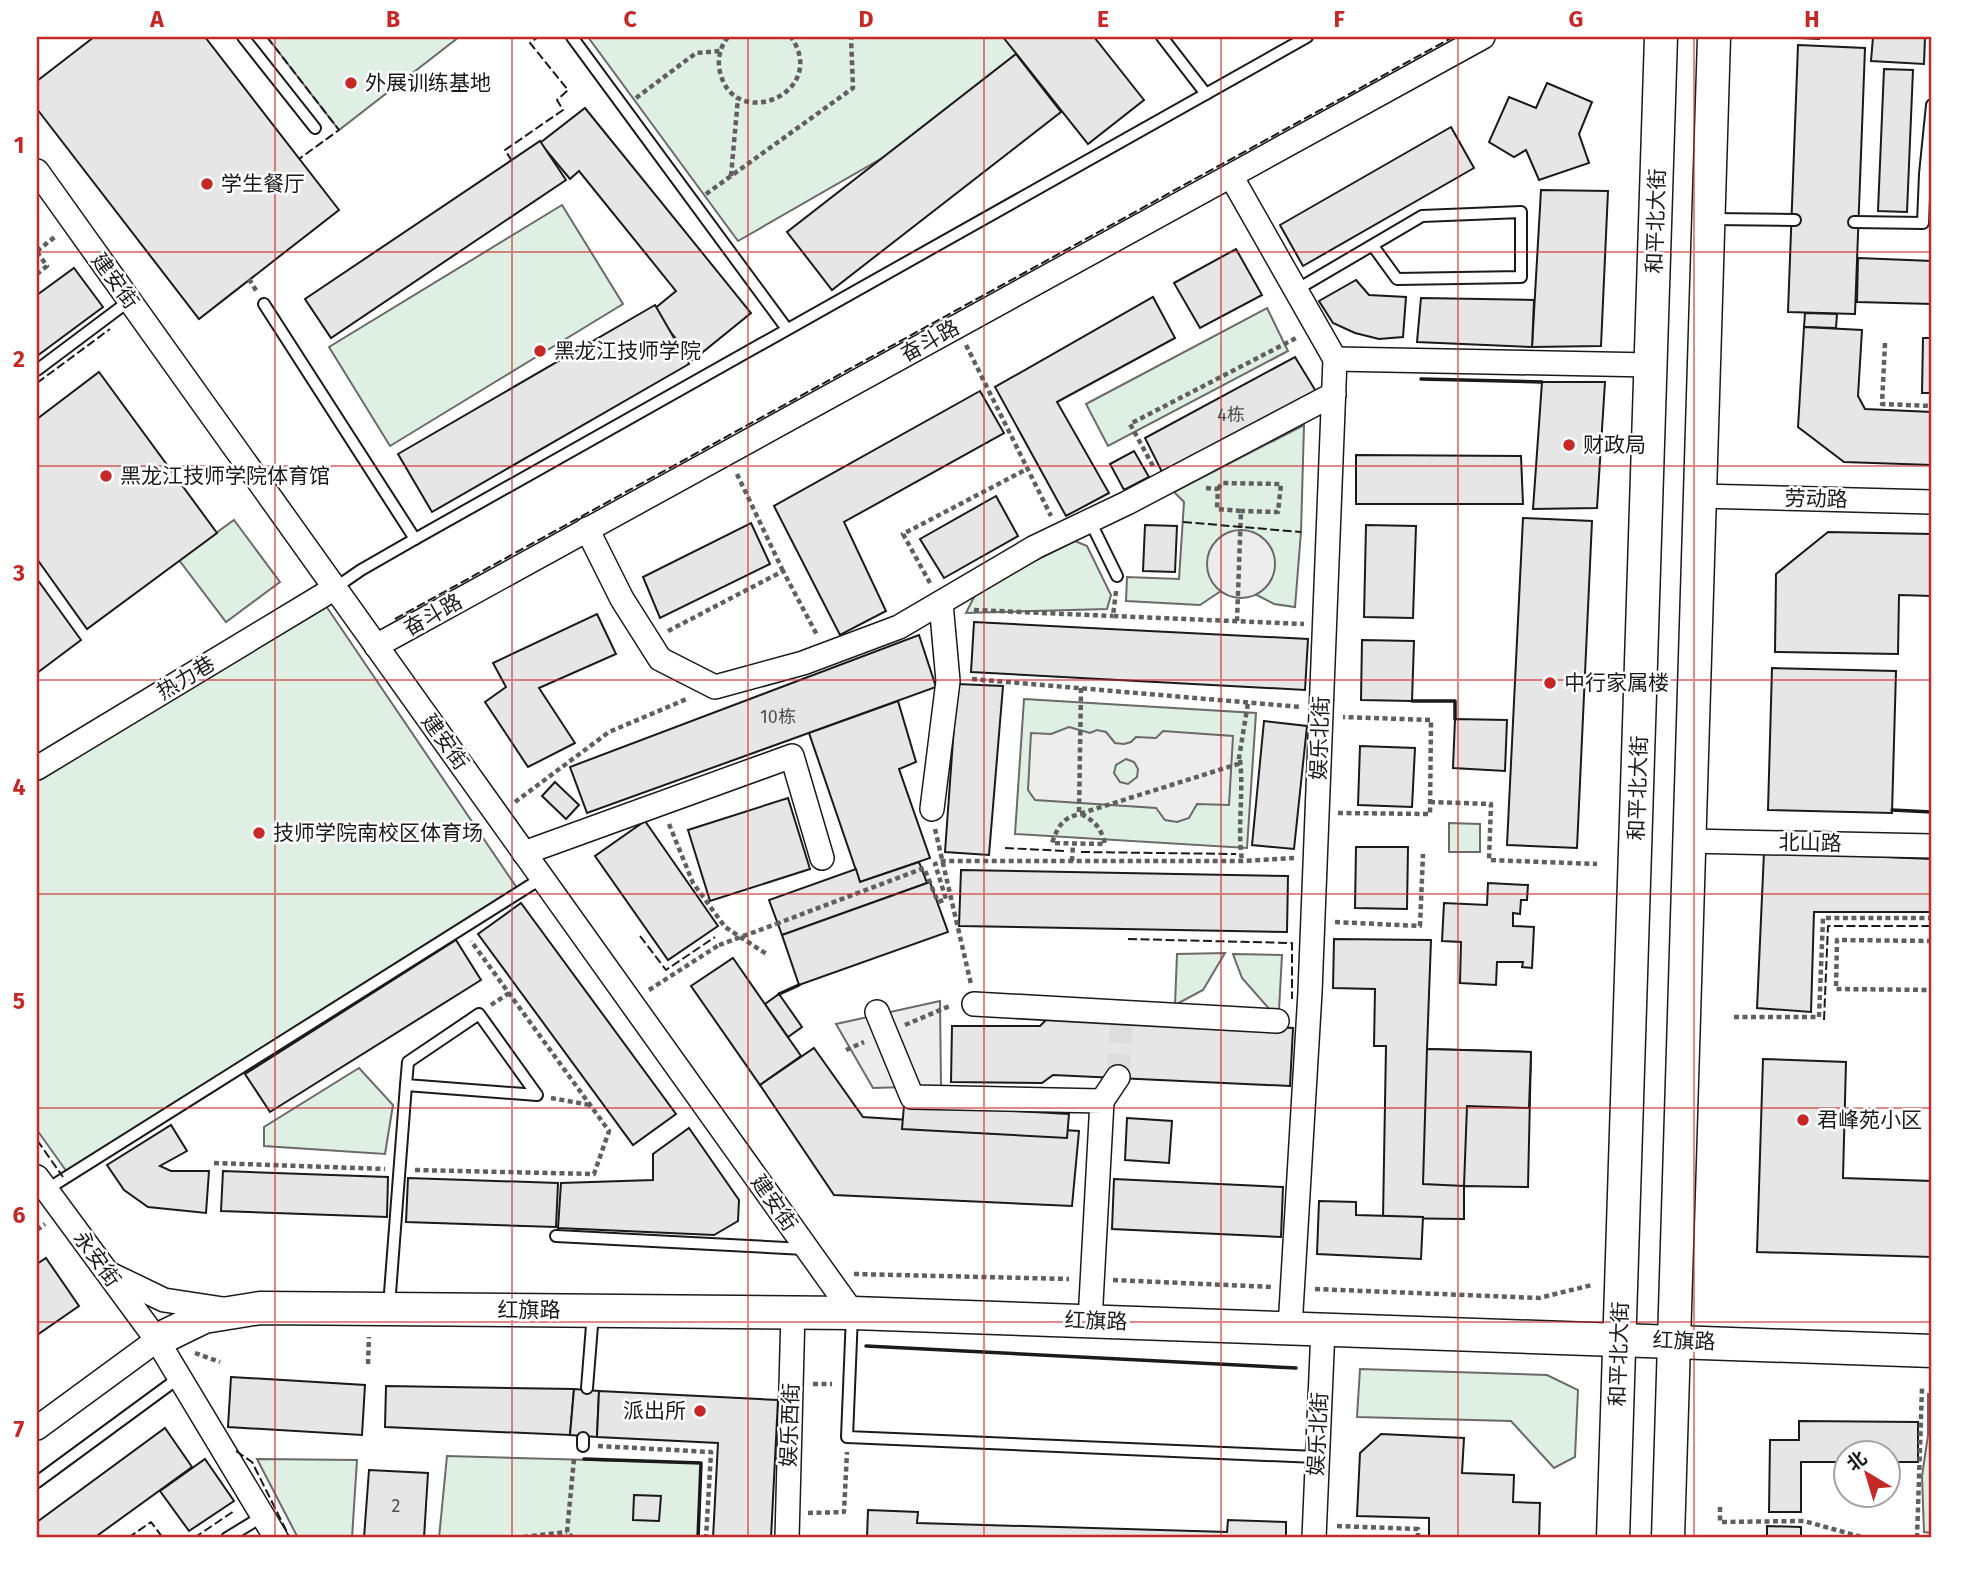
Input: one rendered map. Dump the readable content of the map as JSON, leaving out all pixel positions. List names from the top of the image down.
{
  "streets": {
    "main road": ["和平北大街", "红旗路"],
    "street": [
      "建安街",
      "奋斗路",
      "劳动路",
      "热力巷",
      "娱乐北街",
      "北山路",
      "永安街",
      "娱乐西街"
    ]
  },
  "crossings": [
    ["和平北大街", "红旗路"],
    ["建安街", "奋斗路"],
    ["建安街", "热力巷"],
    ["建安街", "红旗路"],
    ["娱乐北街", "红旗路"],
    ["永安街", "红旗路"],
    ["红旗路", "娱乐西街"]
  ],
  "places": [
    "外展训练基地",
    "学生餐厅",
    "黑龙江技师学院",
    "财政局",
    "黑龙江技师学院体育馆",
    "中行家属楼",
    "技师学院南校区体育场",
    "君峰苑小区",
    "派出所"
  ],
  "house_numbers": ["4栋", "10栋", "2"],
  "north": "top left",
  "grid": {
    "columns": [
      "A",
      "B",
      "C",
      "D",
      "E",
      "F",
      "G",
      "H"
    ],
    "rows": [
      "1",
      "2",
      "3",
      "4",
      "5",
      "6",
      "7"
    ]
  }
}
